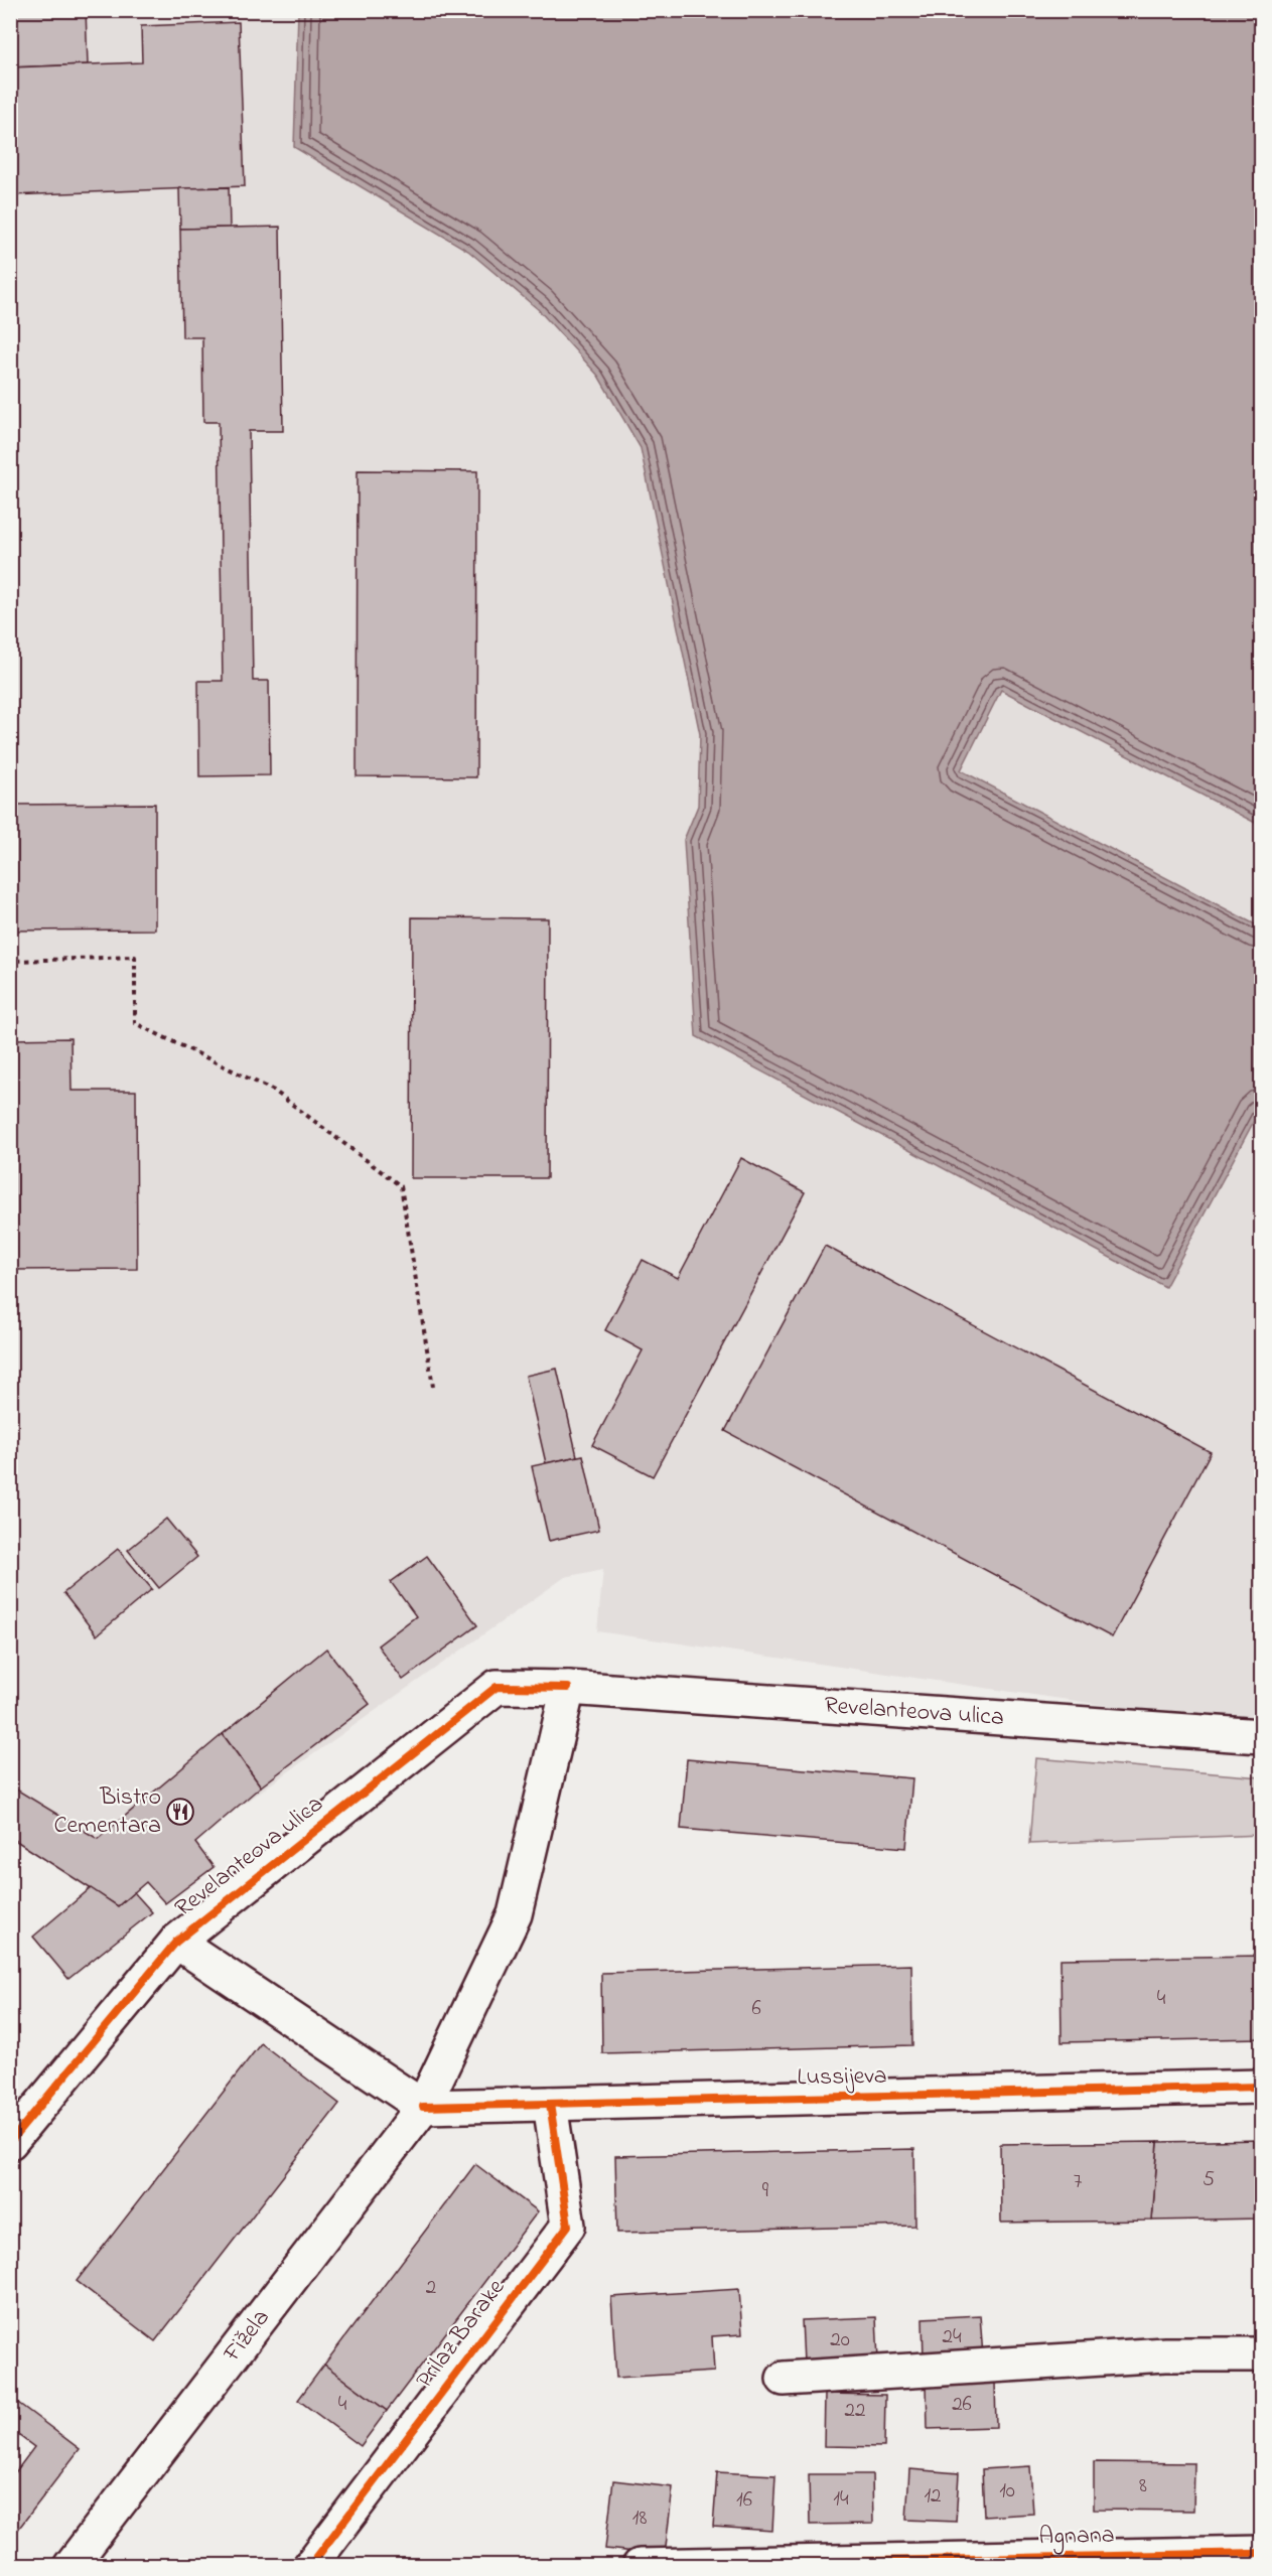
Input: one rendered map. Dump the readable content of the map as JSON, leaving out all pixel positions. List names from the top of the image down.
{
  "streets": {
    "street": [
      "Revelanteova ulica",
      "Lussijeva",
      "Prilaz Barake",
      "Fižela",
      "Agnana"
    ]
  },
  "crossings": [
    ["Lussijeva", "Prilaz Barake"],
    ["Lussijeva", "Fižela"]
  ],
  "places": {
    "restaurant": ["Bistro Cementara"]
  },
  "house_numbers": [
    "4",
    "6",
    "5",
    "7",
    "9",
    "2",
    "24",
    "20",
    "4",
    "26",
    "22",
    "8",
    "10",
    "12",
    "14",
    "16",
    "18"
  ]
}
